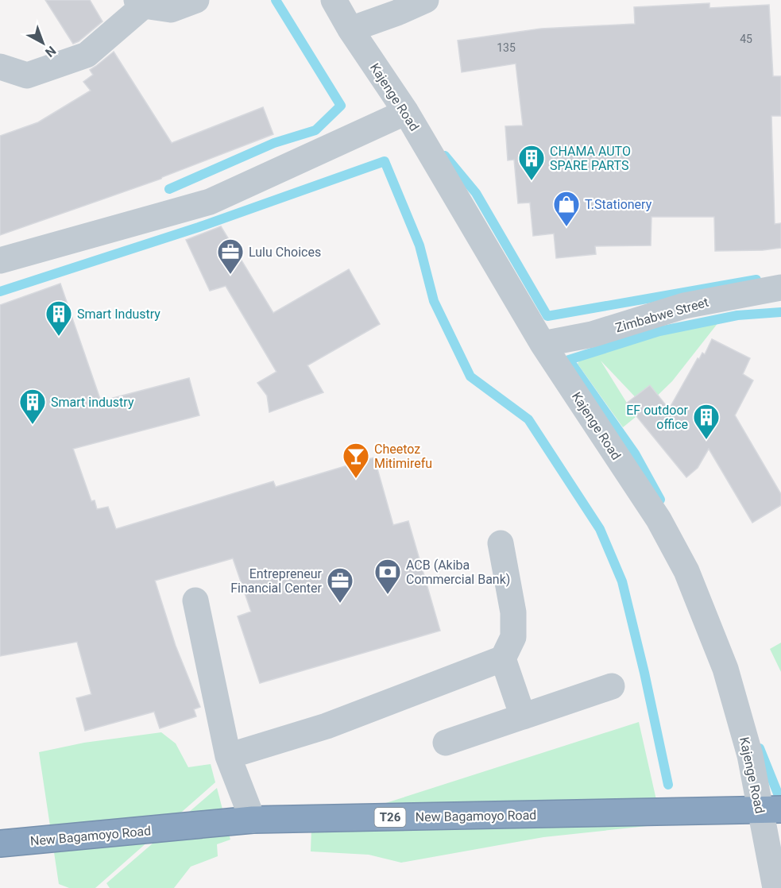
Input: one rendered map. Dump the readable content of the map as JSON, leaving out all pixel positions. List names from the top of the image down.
{
  "streets": {
    "highway": ["New Bagamoyo Road", "T26"],
    "street": ["Kajenge Road", "Zimbabwe Street"]
  },
  "crossings": [
    ["Kajenge Road", "Zimbabwe Street"],
    ["Kajenge Road", "New Bagamoyo Road"]
  ],
  "places": {
    "building": [
      "CHAMA AUTO SPARE PARTS",
      "Smart Industry",
      "Smart industry",
      "EF outdoor office"
    ],
    "shop": ["T.Stationery"],
    "office": ["Lulu Choices", "Entrepreneur Financial Center"],
    "bar": ["Cheetoz Mitimirefu"],
    "bank": ["ACB (Akiba Commercial Bank)"]
  },
  "house_numbers": ["45", "135"],
  "north": "bottom right"
}
